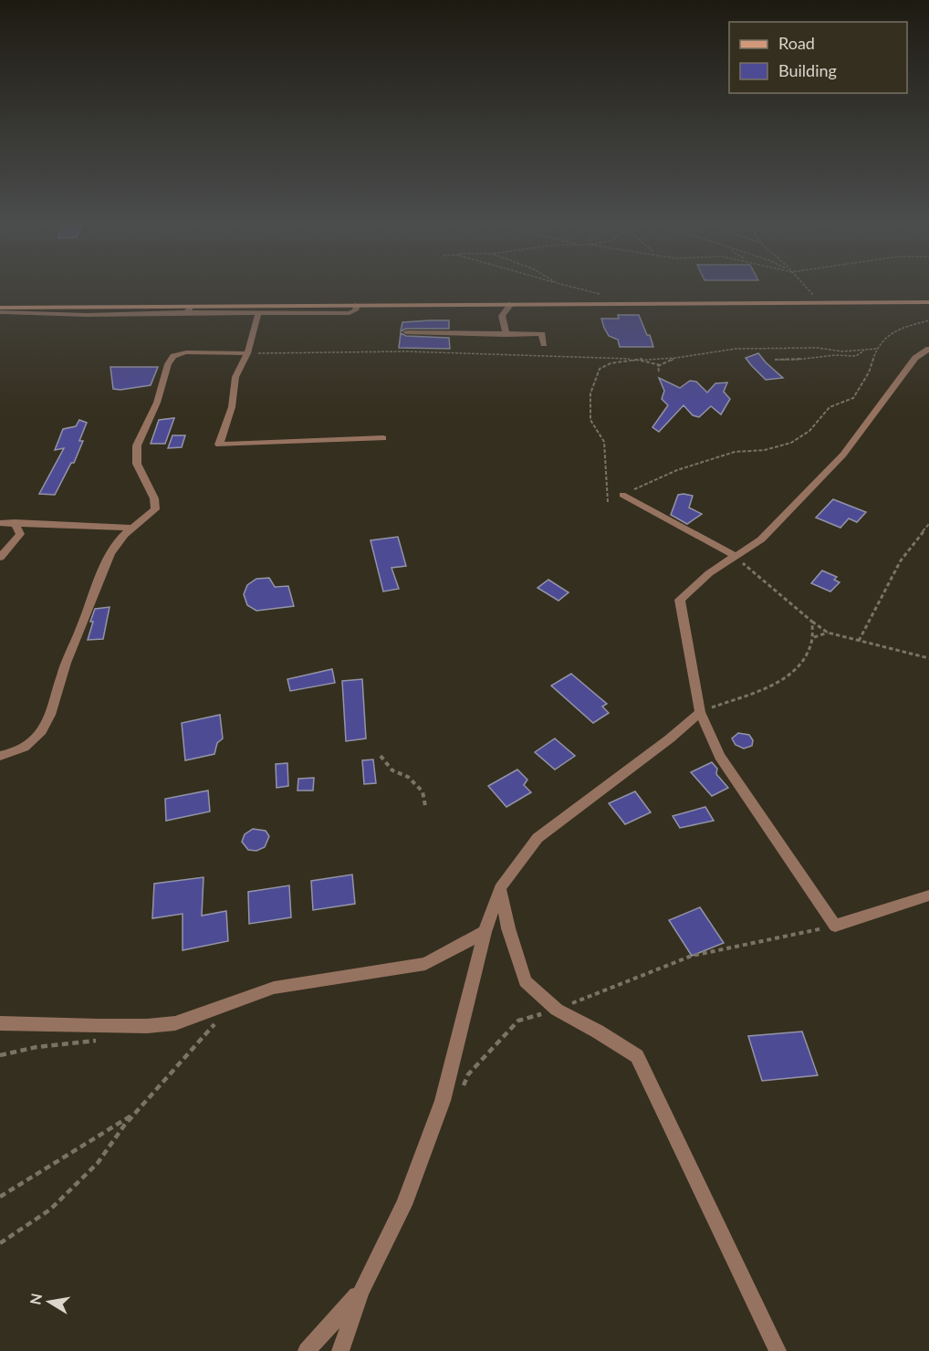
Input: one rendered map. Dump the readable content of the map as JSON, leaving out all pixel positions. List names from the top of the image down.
{
  "legend": ["Road", "Building"],
  "north": "left"
}
